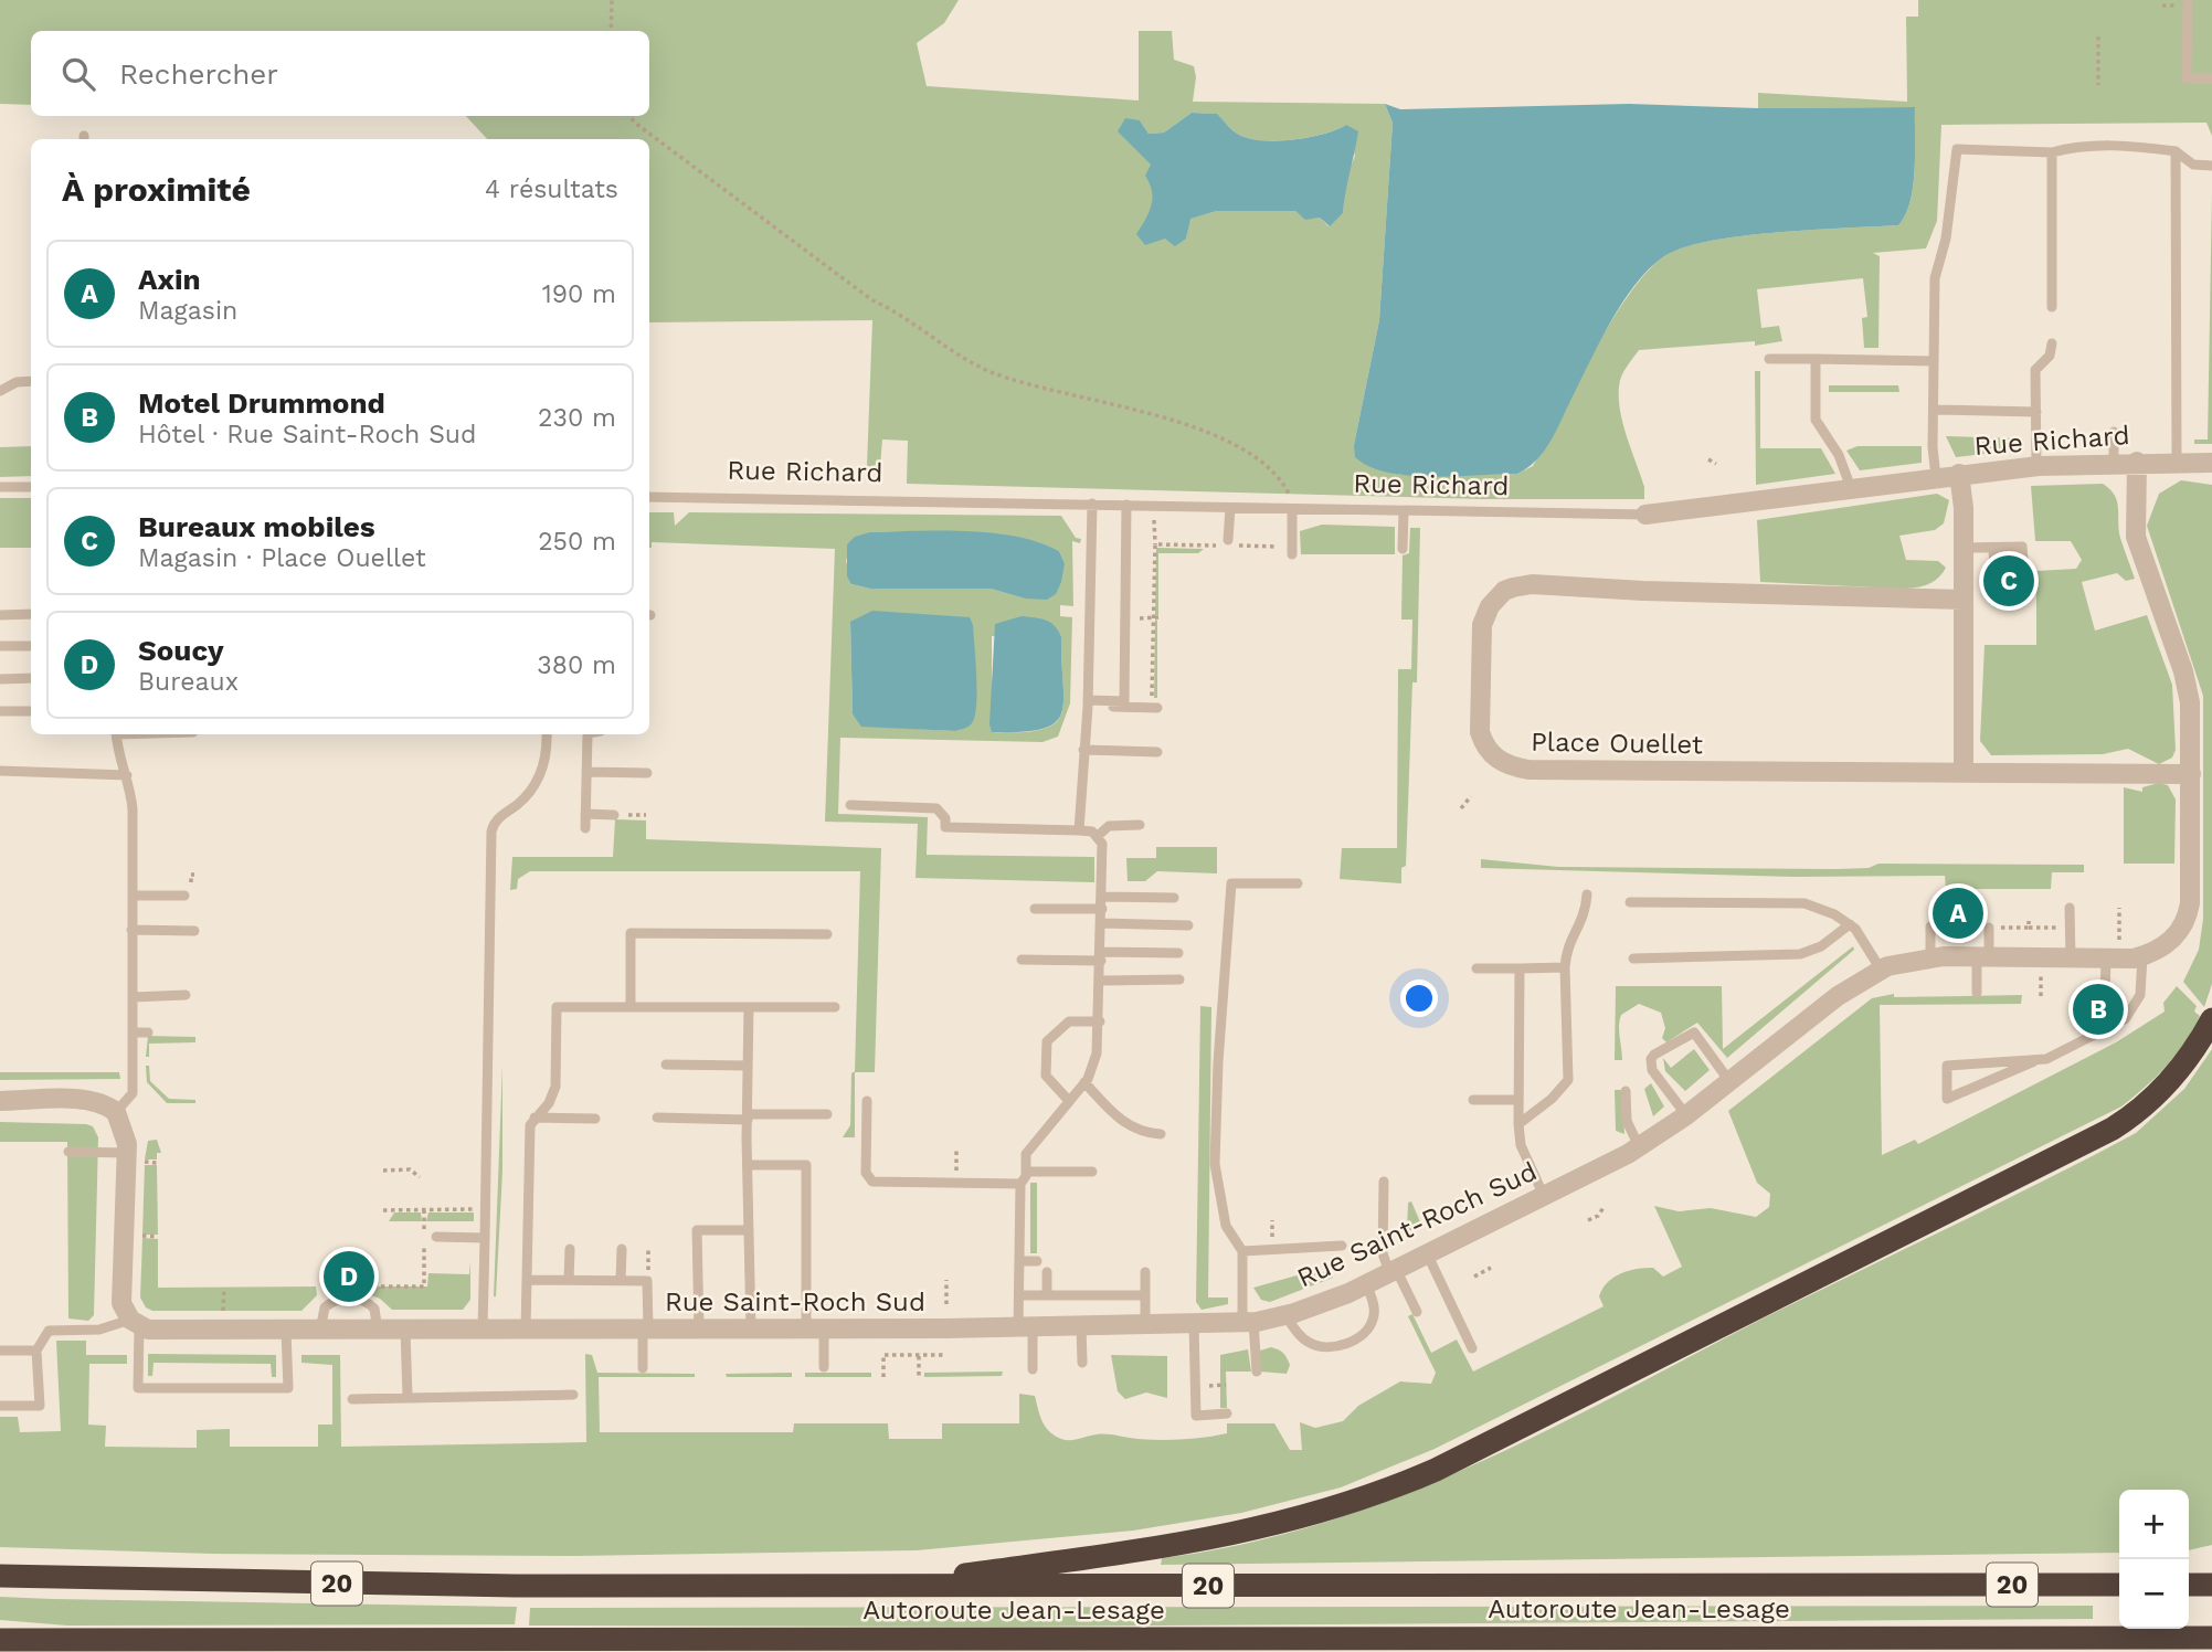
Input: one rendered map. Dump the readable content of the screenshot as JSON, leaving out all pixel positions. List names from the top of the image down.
{
  "streets": {
    "highway": ["20", "Autoroute Jean-Lesage"],
    "street": ["Rue Richard", "Place Ouellet", "Rue Saint-Roch Sud"]
  },
  "crossings": [
    ["Rue Richard", "Rue Saint-Roch Sud"],
    ["Place Ouellet", "Rue Saint-Roch Sud"]
  ],
  "page": {
    "search": "Rechercher",
    "heading": ["À proximité", "4 résultats"],
    "list": [
      {
        "mark": "A",
        "name": "Axin",
        "note": "Magasin",
        "value": "190 m"
      },
      {
        "mark": "B",
        "name": "Motel Drummond",
        "note": "Hôtel · Rue Saint-Roch Sud",
        "value": "230 m"
      },
      {
        "mark": "C",
        "name": "Bureaux mobiles",
        "note": "Magasin · Place Ouellet",
        "value": "250 m"
      },
      {
        "mark": "D",
        "name": "Soucy",
        "note": "Bureaux",
        "value": "380 m"
      }
    ],
    "pins": [
      "C",
      "A",
      "B",
      "D"
    ],
    "map_buttons": ["+", "−"]
  }
}
